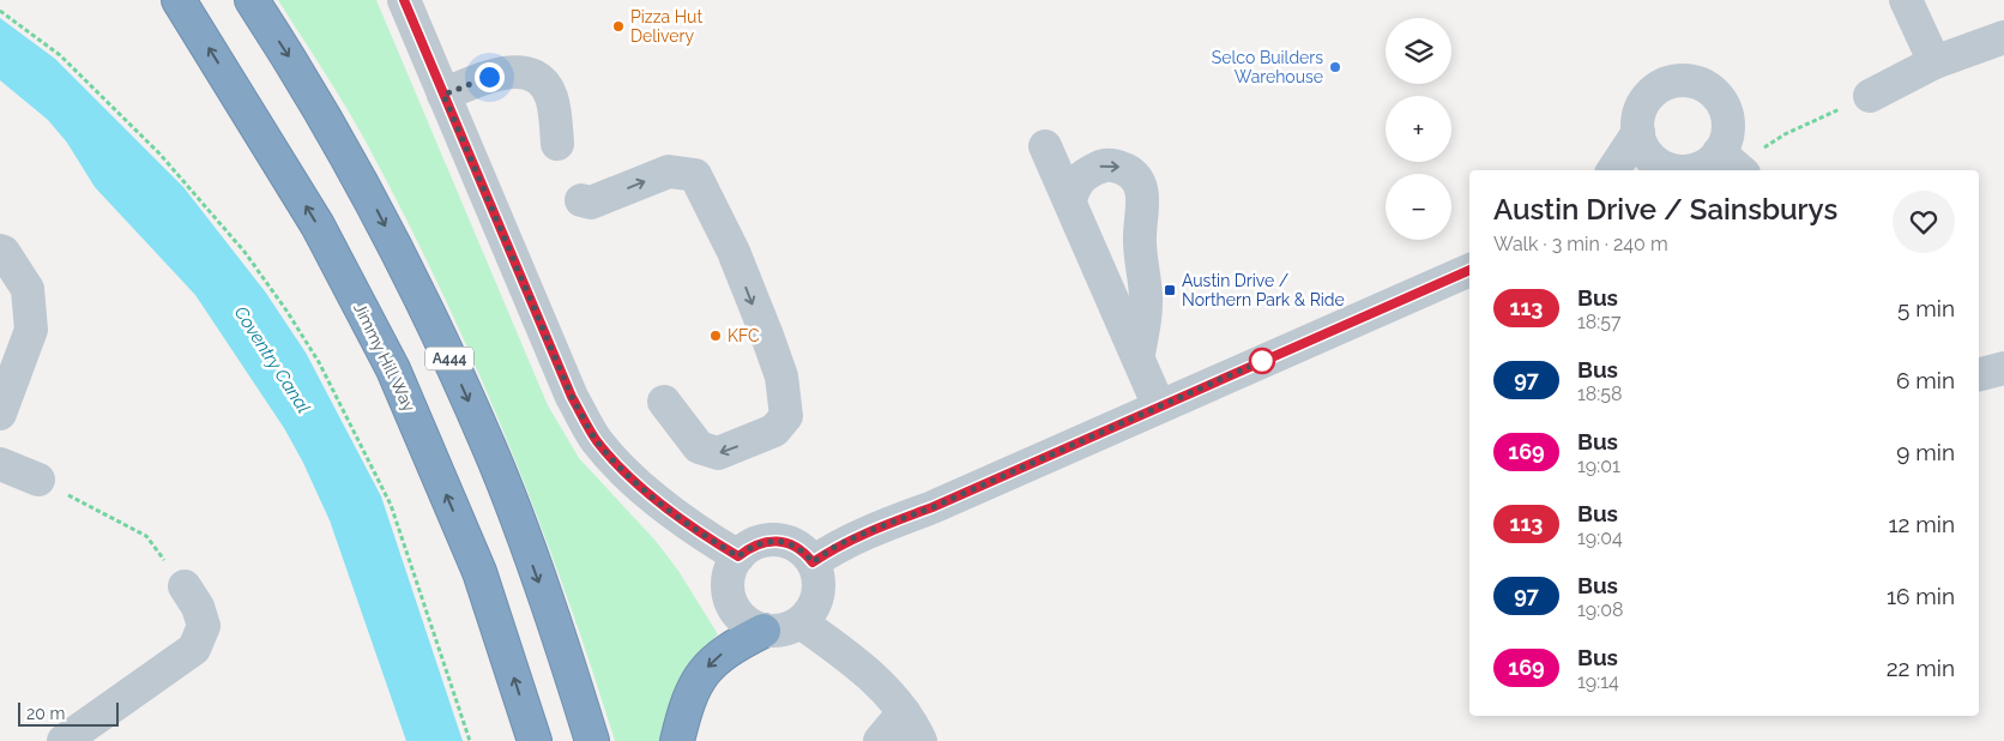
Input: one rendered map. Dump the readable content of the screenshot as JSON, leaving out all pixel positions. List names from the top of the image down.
{
  "streets": {
    "highway": ["Jimmy Hill Way", "A444"]
  },
  "water": ["Coventry Canal"],
  "places": {
    "other": ["Pizza Hut Delivery", "Selco Builders Warehouse", "KFC"],
    "transit": ["Austin Drive / Northern Park & Ride"]
  },
  "lines": ["bus line 113"],
  "scale_bar": "20 m",
  "page": {
    "map_buttons": ["+", "−"],
    "heading": ["Austin Drive / Sainsburys", "Walk · 3 min · 240 m"],
    "list": [
      {
        "mark": "113",
        "name": "Bus",
        "note": "18:57",
        "value": "5 min"
      },
      {
        "mark": "97",
        "name": "Bus",
        "note": "18:58",
        "value": "6 min"
      },
      {
        "mark": "169",
        "name": "Bus",
        "note": "19:01",
        "value": "9 min"
      },
      {
        "mark": "113",
        "name": "Bus",
        "note": "19:04",
        "value": "12 min"
      },
      {
        "mark": "97",
        "name": "Bus",
        "note": "19:08",
        "value": "16 min"
      },
      {
        "mark": "169",
        "name": "Bus",
        "note": "19:14",
        "value": "22 min"
      }
    ],
    "scale": "20 m"
  }
}
